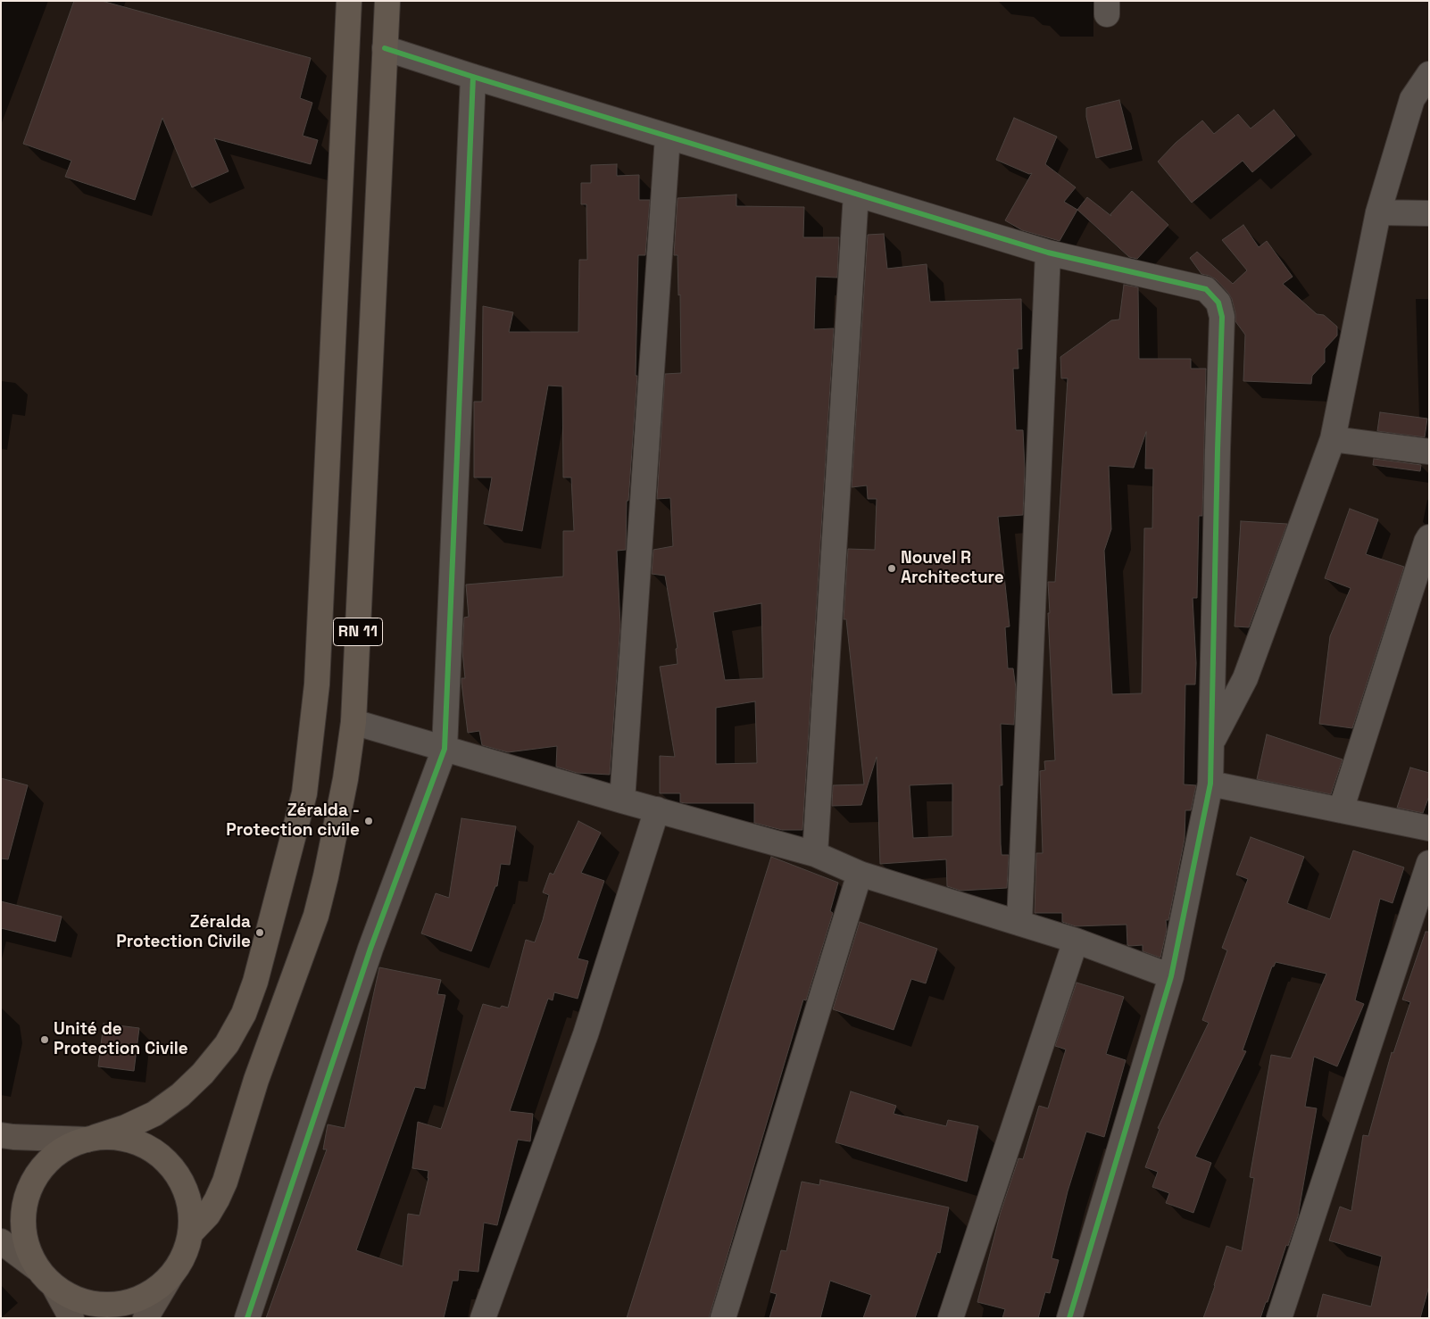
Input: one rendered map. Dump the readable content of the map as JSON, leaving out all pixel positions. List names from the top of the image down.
{
  "streets": {
    "highway": ["RN 11"]
  },
  "places": [
    "Nouvel R Architecture",
    "Zéralda - Protection civile",
    "Zéralda Protection Civile",
    "Unité de Protection Civile"
  ]
}
